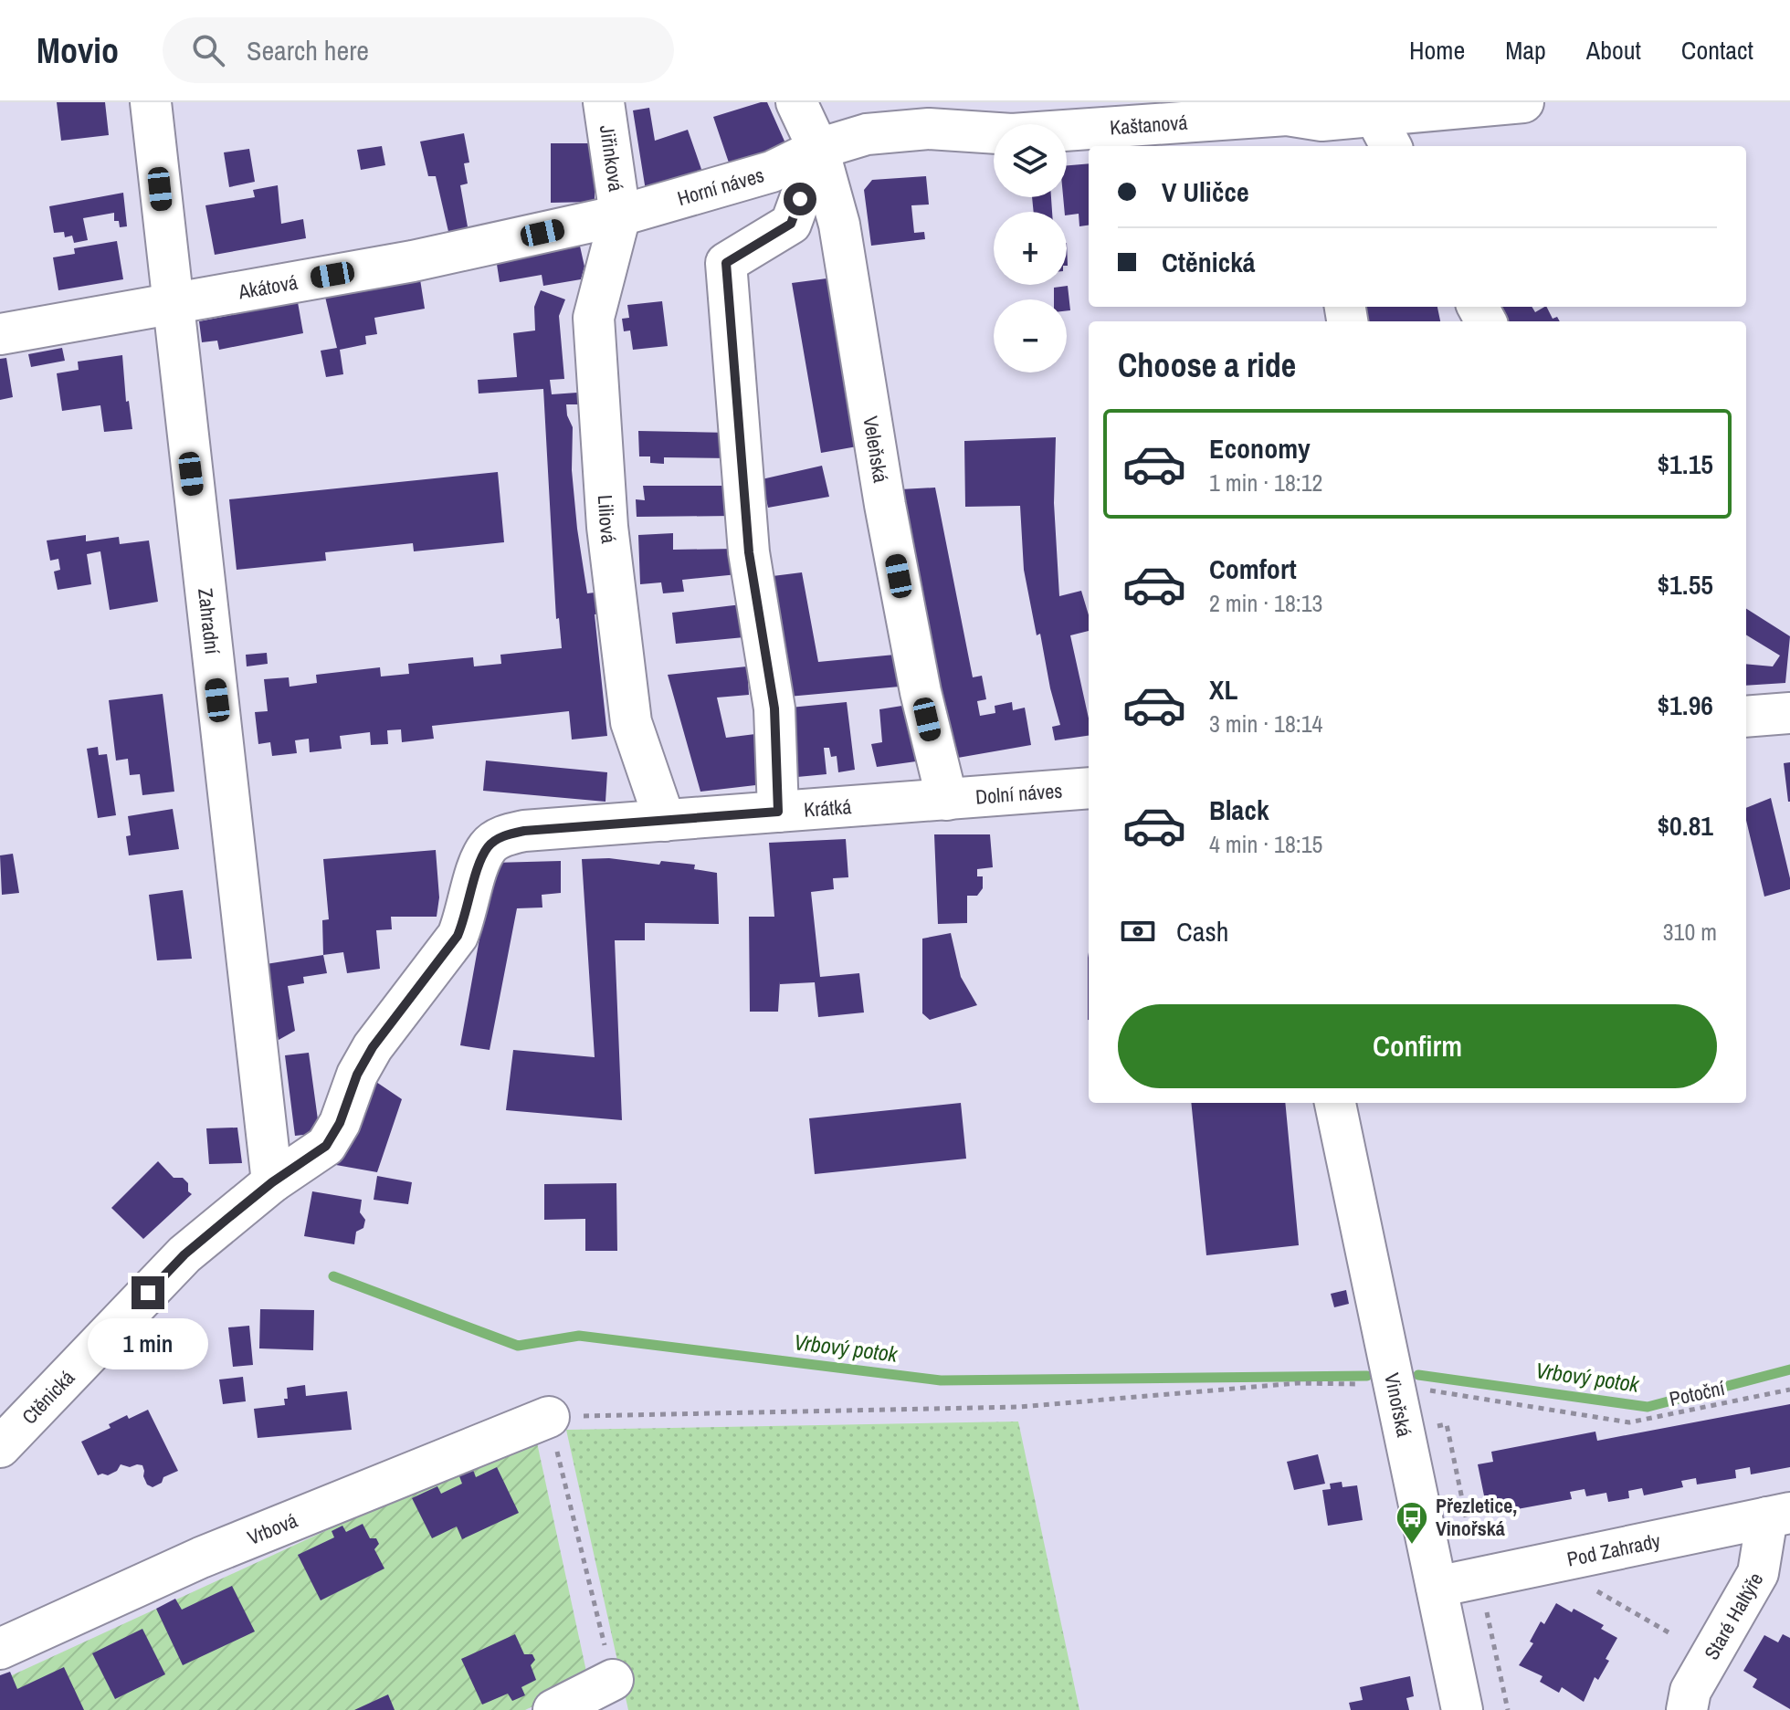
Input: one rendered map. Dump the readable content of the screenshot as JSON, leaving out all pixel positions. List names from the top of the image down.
{
  "streets": {
    "street": [
      "Kaštanová",
      "Jiřinková",
      "Horní náves",
      "Akátová",
      "Veleňská",
      "Liliová",
      "Zahradní",
      "Dolní náves",
      "Krátká",
      "Ctěnická",
      "Vinořská",
      "Vrbová",
      "Pod Zahrady",
      "Staré Haltýře"
    ],
    "path": ["Potoční"]
  },
  "crossings": [
    ["Kaštanová", "Horní náves"],
    ["Kaštanová", "Veleňská"],
    ["Jiřinková", "Horní náves"],
    ["Jiřinková", "Akátová"],
    ["Jiřinková", "Liliová"],
    ["Horní náves", "Akátová"],
    ["Horní náves", "Veleňská"],
    ["Horní náves", "Liliová"],
    ["Akátová", "Liliová"],
    ["Akátová", "Zahradní"],
    ["Veleňská", "Dolní náves"],
    ["Veleňská", "Krátká"],
    ["Liliová", "Krátká"],
    ["Liliová", "Ctěnická"],
    ["Zahradní", "Ctěnická"],
    ["Dolní náves", "Krátká"],
    ["Krátká", "Ctěnická"],
    ["Potoční", "Vinořská"],
    ["Potoční", "Vrbová"],
    ["Vinořská", "Pod Zahrady"],
    ["Pod Zahrady", "Staré Haltýře"]
  ],
  "water": ["Vrbový potok"],
  "places": {
    "bus stop": ["Přezletice, Vinořská"]
  },
  "page": {
    "header": "Movio",
    "search": "Search here",
    "nav": [
      "Home",
      "Map",
      "About",
      "Contact"
    ],
    "map_buttons": ["+", "−"],
    "banner": ["V Uličce", "Ctěnická"],
    "heading": "Choose a ride",
    "list": [
      {
        "name": "Economy",
        "note": "1 min · 18:12",
        "value": "$1.15"
      },
      {
        "name": "Comfort",
        "note": "2 min · 18:13",
        "value": "$1.55"
      },
      {
        "name": "XL",
        "note": "3 min · 18:14",
        "value": "$1.96"
      },
      {
        "name": "Black",
        "note": "4 min · 18:15",
        "value": "$0.81"
      }
    ],
    "pay": ["Cash", "310 m"],
    "buttons": "Confirm",
    "bubble": "1 min"
  }
}
